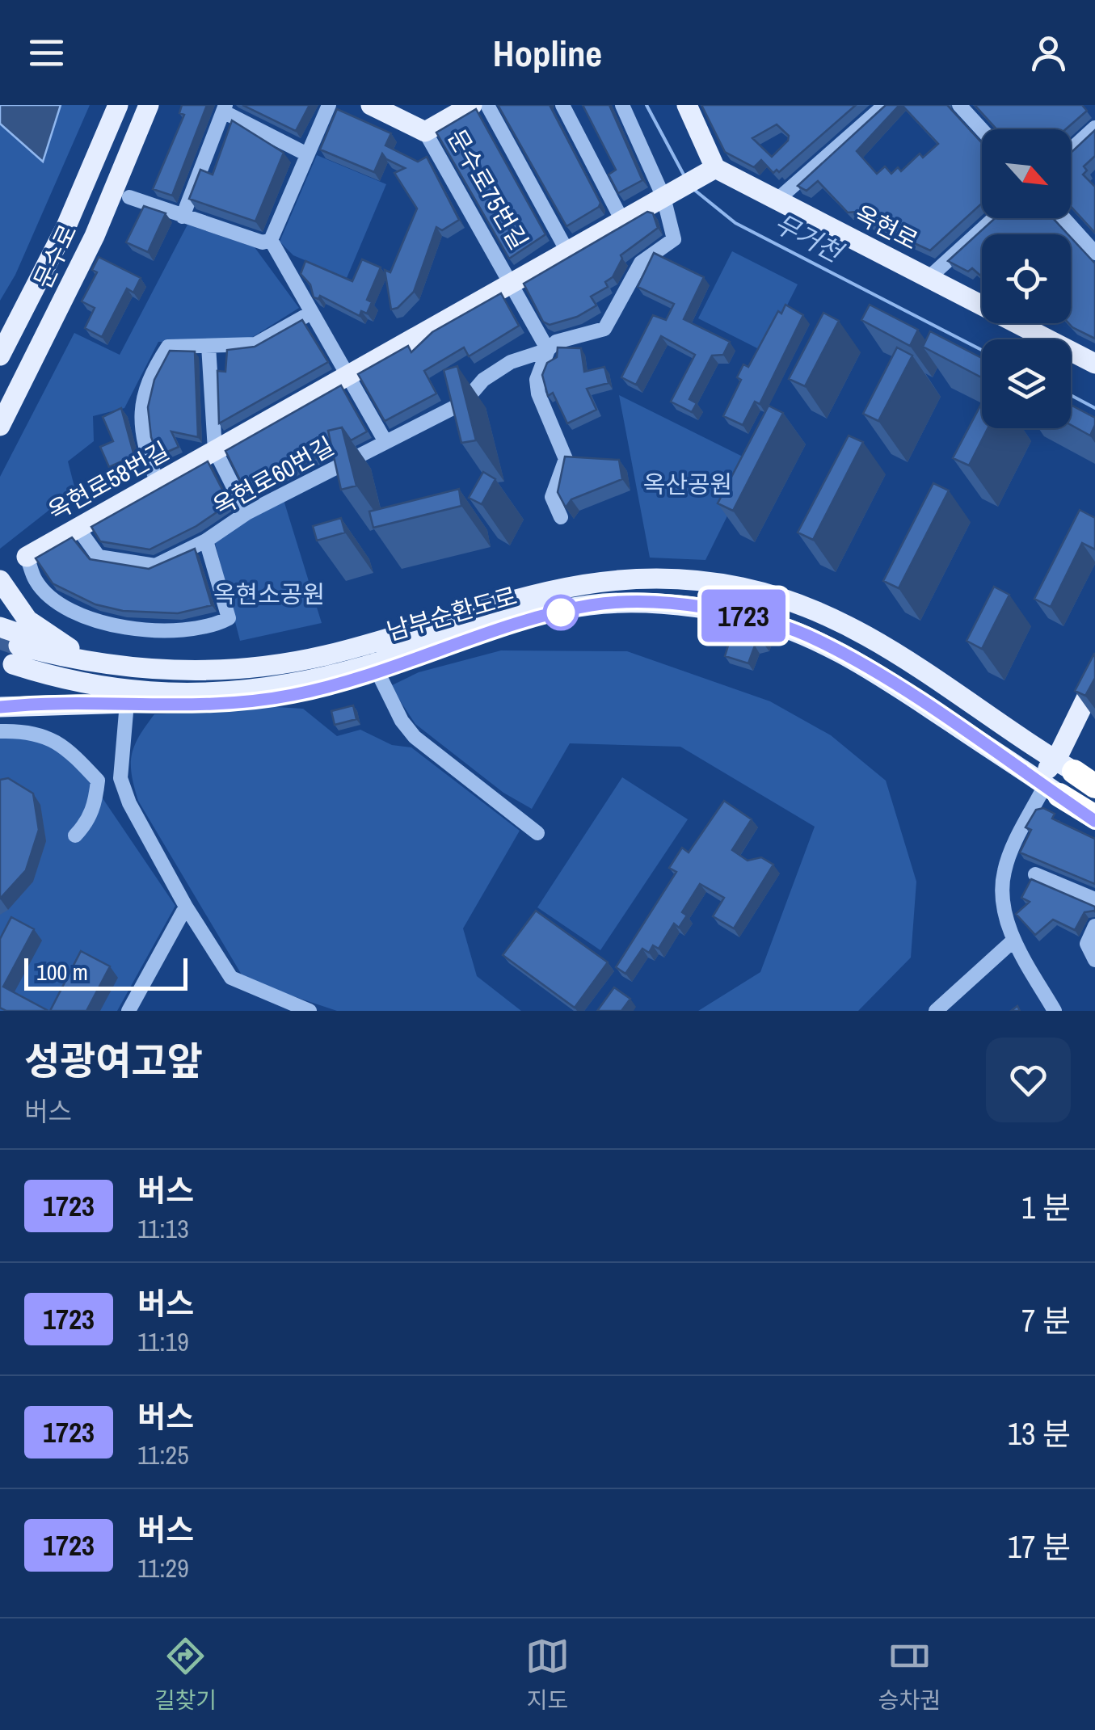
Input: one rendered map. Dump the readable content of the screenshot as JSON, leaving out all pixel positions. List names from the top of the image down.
{
  "streets": {
    "main road": [
      "문수로75번길",
      "옥현로",
      "문수로",
      "옥현로58번길",
      "남부순환도로"
    ],
    "street": ["옥현로60번길"]
  },
  "crossings": [
    ["문수로75번길", "옥현로58번길"],
    ["옥현로", "옥현로58번길"],
    ["옥현로60번길", "옥현로58번길"]
  ],
  "water": ["무거천"],
  "parks": ["옥산공원", "옥현소공원"],
  "lines": ["bus line 1723"],
  "scale_bar": "100 m",
  "north": "bottom right",
  "page": {
    "header": "Hopline",
    "on_map": "1723",
    "scale": "100 m",
    "heading": ["성광여고앞", "버스"],
    "list": [
      {
        "mark": "1723",
        "name": "버스",
        "note": "11:13",
        "value": "1 분"
      },
      {
        "mark": "1723",
        "name": "버스",
        "note": "11:19",
        "value": "7 분"
      },
      {
        "mark": "1723",
        "name": "버스",
        "note": "11:25",
        "value": "13 분"
      },
      {
        "mark": "1723",
        "name": "버스",
        "note": "11:29",
        "value": "17 분"
      }
    ],
    "tabs": ["길찾기", "지도", "승차권"]
  }
}
